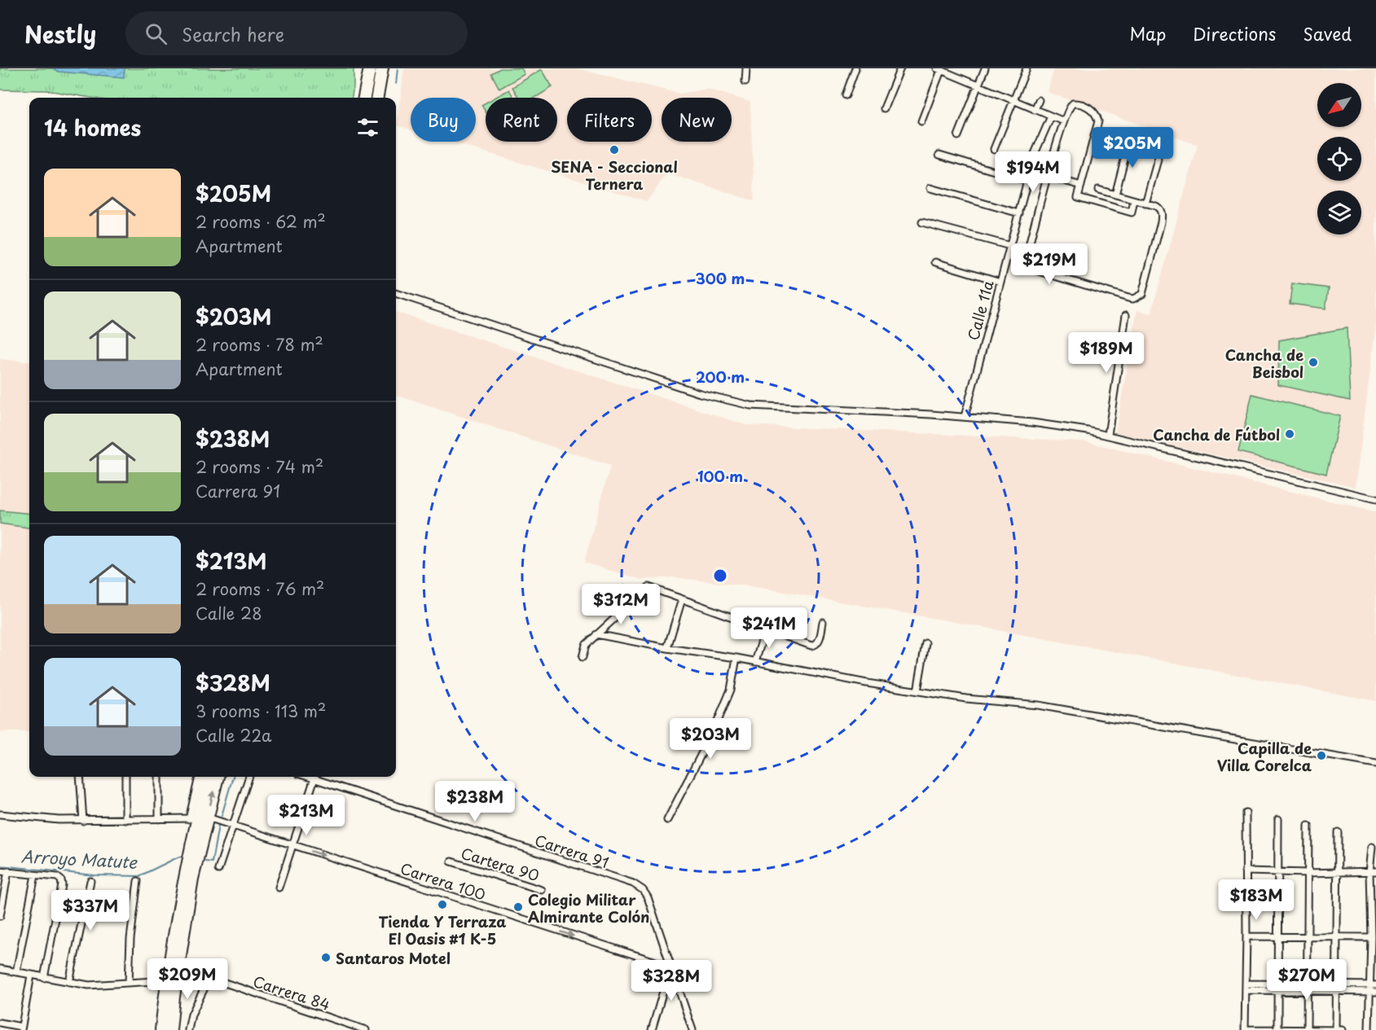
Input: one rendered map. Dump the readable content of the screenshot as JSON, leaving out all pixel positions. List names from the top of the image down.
{
  "streets": {
    "street": [
      "Calle 11a",
      "Carrera 91",
      "Cartera 90",
      "Carrera 100",
      "Carrera 84"
    ]
  },
  "crossings": [
    ["Carrera 91", "Carrera 100"]
  ],
  "one_way": ["Carrera 100"],
  "water": ["Arroyo Matute"],
  "places": [
    "SENA - Seccional Ternera",
    "Cancha de Beisbol",
    "Cancha de Fútbol",
    "Capilla de Villa Corelca",
    "Tienda Y Terraza El Oasis #1 K-5",
    "Colegio Militar Almirante Colón",
    "Santaros Motel"
  ],
  "north": "bottom left",
  "page": {
    "header": "Nestly",
    "search": "Search here",
    "nav": ["Map", "Directions", "Saved"],
    "chip": [
      "Buy",
      "Rent",
      "Filters",
      "New"
    ],
    "heading": "14 homes",
    "price": [
      "$205M",
      "$194M",
      "$219M",
      "$189M",
      "$312M",
      "$241M",
      "$203M",
      "$238M",
      "$213M",
      "$183M",
      "$337M",
      "$209M",
      "$270M",
      "$328M"
    ],
    "list": [
      {
        "name": "$205M",
        "note": "2 rooms · 62 m² · Apartment"
      },
      {
        "name": "$203M",
        "note": "2 rooms · 78 m² · Apartment"
      },
      {
        "name": "$238M",
        "note": "2 rooms · 74 m² · Carrera 91"
      },
      {
        "name": "$213M",
        "note": "2 rooms · 76 m² · Calle 28"
      },
      {
        "name": "$328M",
        "note": "3 rooms · 113 m² · Calle 22a"
      }
    ]
  },
  "rings": ["300 m", "200 m", "100 m"]
}
